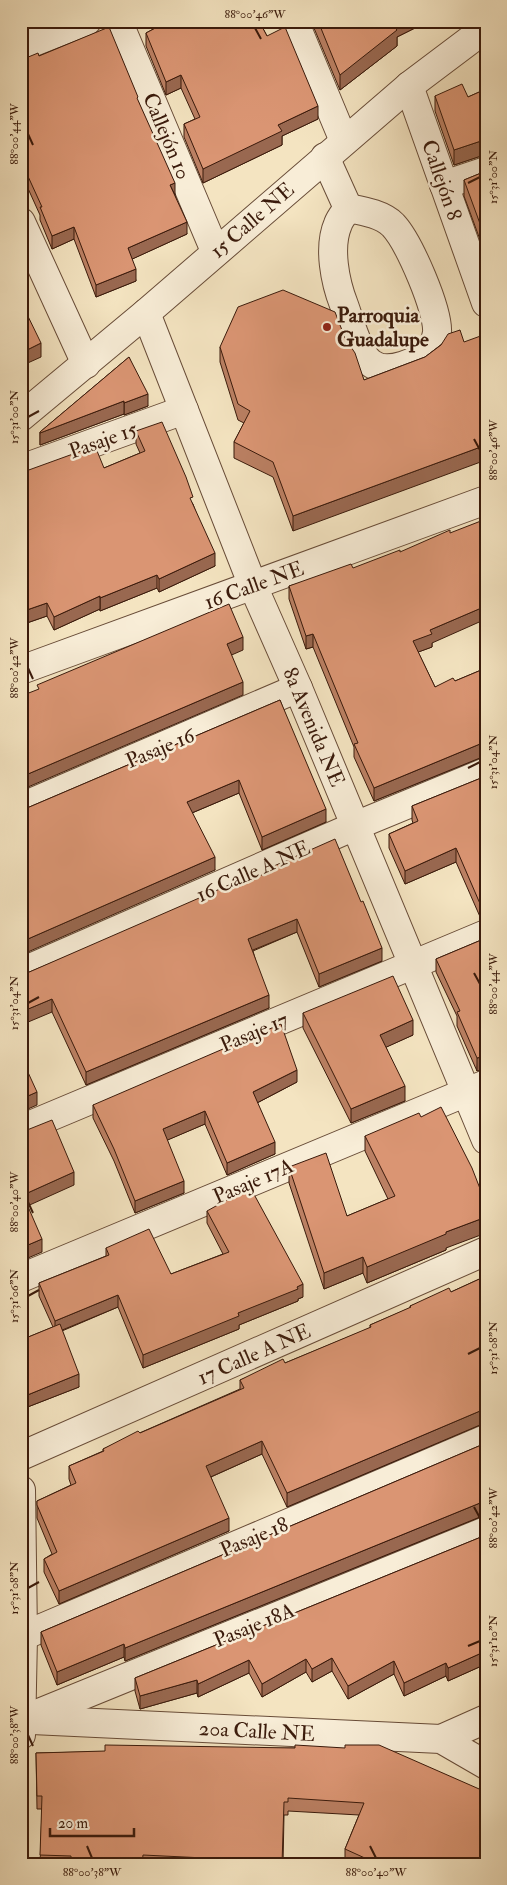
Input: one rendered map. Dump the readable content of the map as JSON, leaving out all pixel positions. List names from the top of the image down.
{
  "streets": {
    "street": [
      "Callejón 10",
      "Callejón 8",
      "15 Calle NE",
      "Pasaje 15",
      "16 Calle NE",
      "8a Avenida NE",
      "Pasaje 16",
      "16 Calle A NE",
      "Pasaje 17",
      "Pasaje 17A",
      "17 Calle A NE",
      "Pasaje 18",
      "Pasaje 18A",
      "20a Calle NE"
    ]
  },
  "crossings": [
    ["Callejón 10", "15 Calle NE"],
    ["Callejón 8", "15 Calle NE"],
    ["15 Calle NE", "8a Avenida NE"],
    ["Pasaje 15", "8a Avenida NE"],
    ["16 Calle NE", "8a Avenida NE"],
    ["8a Avenida NE", "Pasaje 16"],
    ["8a Avenida NE", "16 Calle A NE"],
    ["8a Avenida NE", "Pasaje 17"],
    ["8a Avenida NE", "Pasaje 17A"],
    ["Pasaje 18A", "20a Calle NE"]
  ],
  "places": ["Parroquia Guadalupe"],
  "scale_bar": "20 m",
  "coordinates": [
    "88°00'46\"W",
    "88°00'44\"W",
    "15°31'00\"N",
    "88°00'42\"W",
    "15°31'04\"N",
    "88°00'40\"W",
    "15°31'06\"N",
    "15°31'08\"N",
    "15°31'10\"N",
    "88°00'38\"W"
  ]
}
